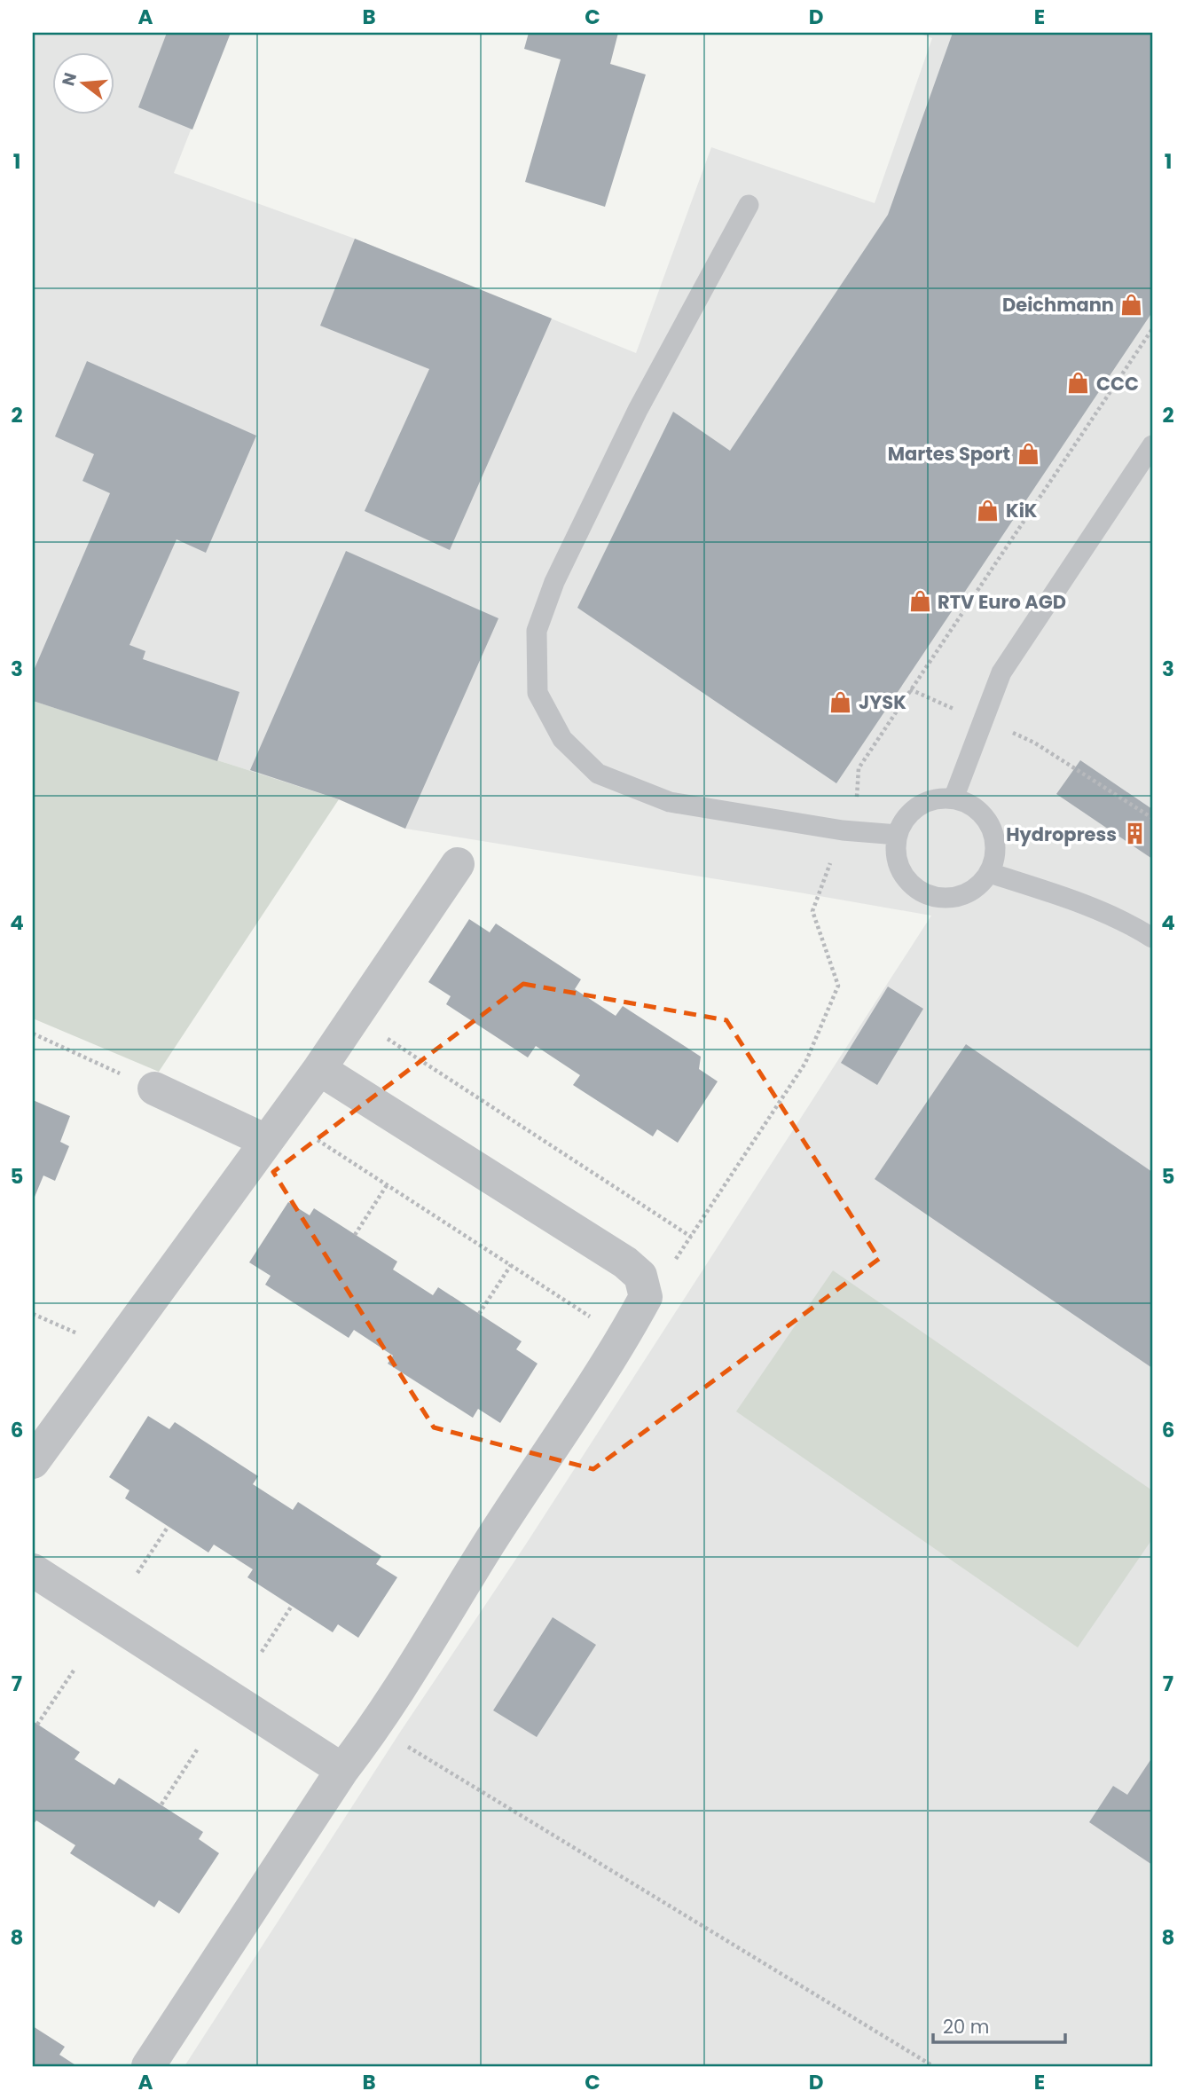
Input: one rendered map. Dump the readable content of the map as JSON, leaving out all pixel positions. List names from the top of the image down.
{
  "places": {
    "shop": [
      "Deichmann",
      "CCC",
      "Martes Sport",
      "KiK",
      "RTV Euro AGD",
      "JYSK"
    ],
    "building": ["Hydropress"]
  },
  "scale_bar": "20 m",
  "north": "left",
  "grid": {
    "columns": [
      "A",
      "B",
      "C",
      "D",
      "E"
    ],
    "rows": [
      "1",
      "2",
      "3",
      "4",
      "5",
      "6",
      "7",
      "8"
    ]
  }
}
